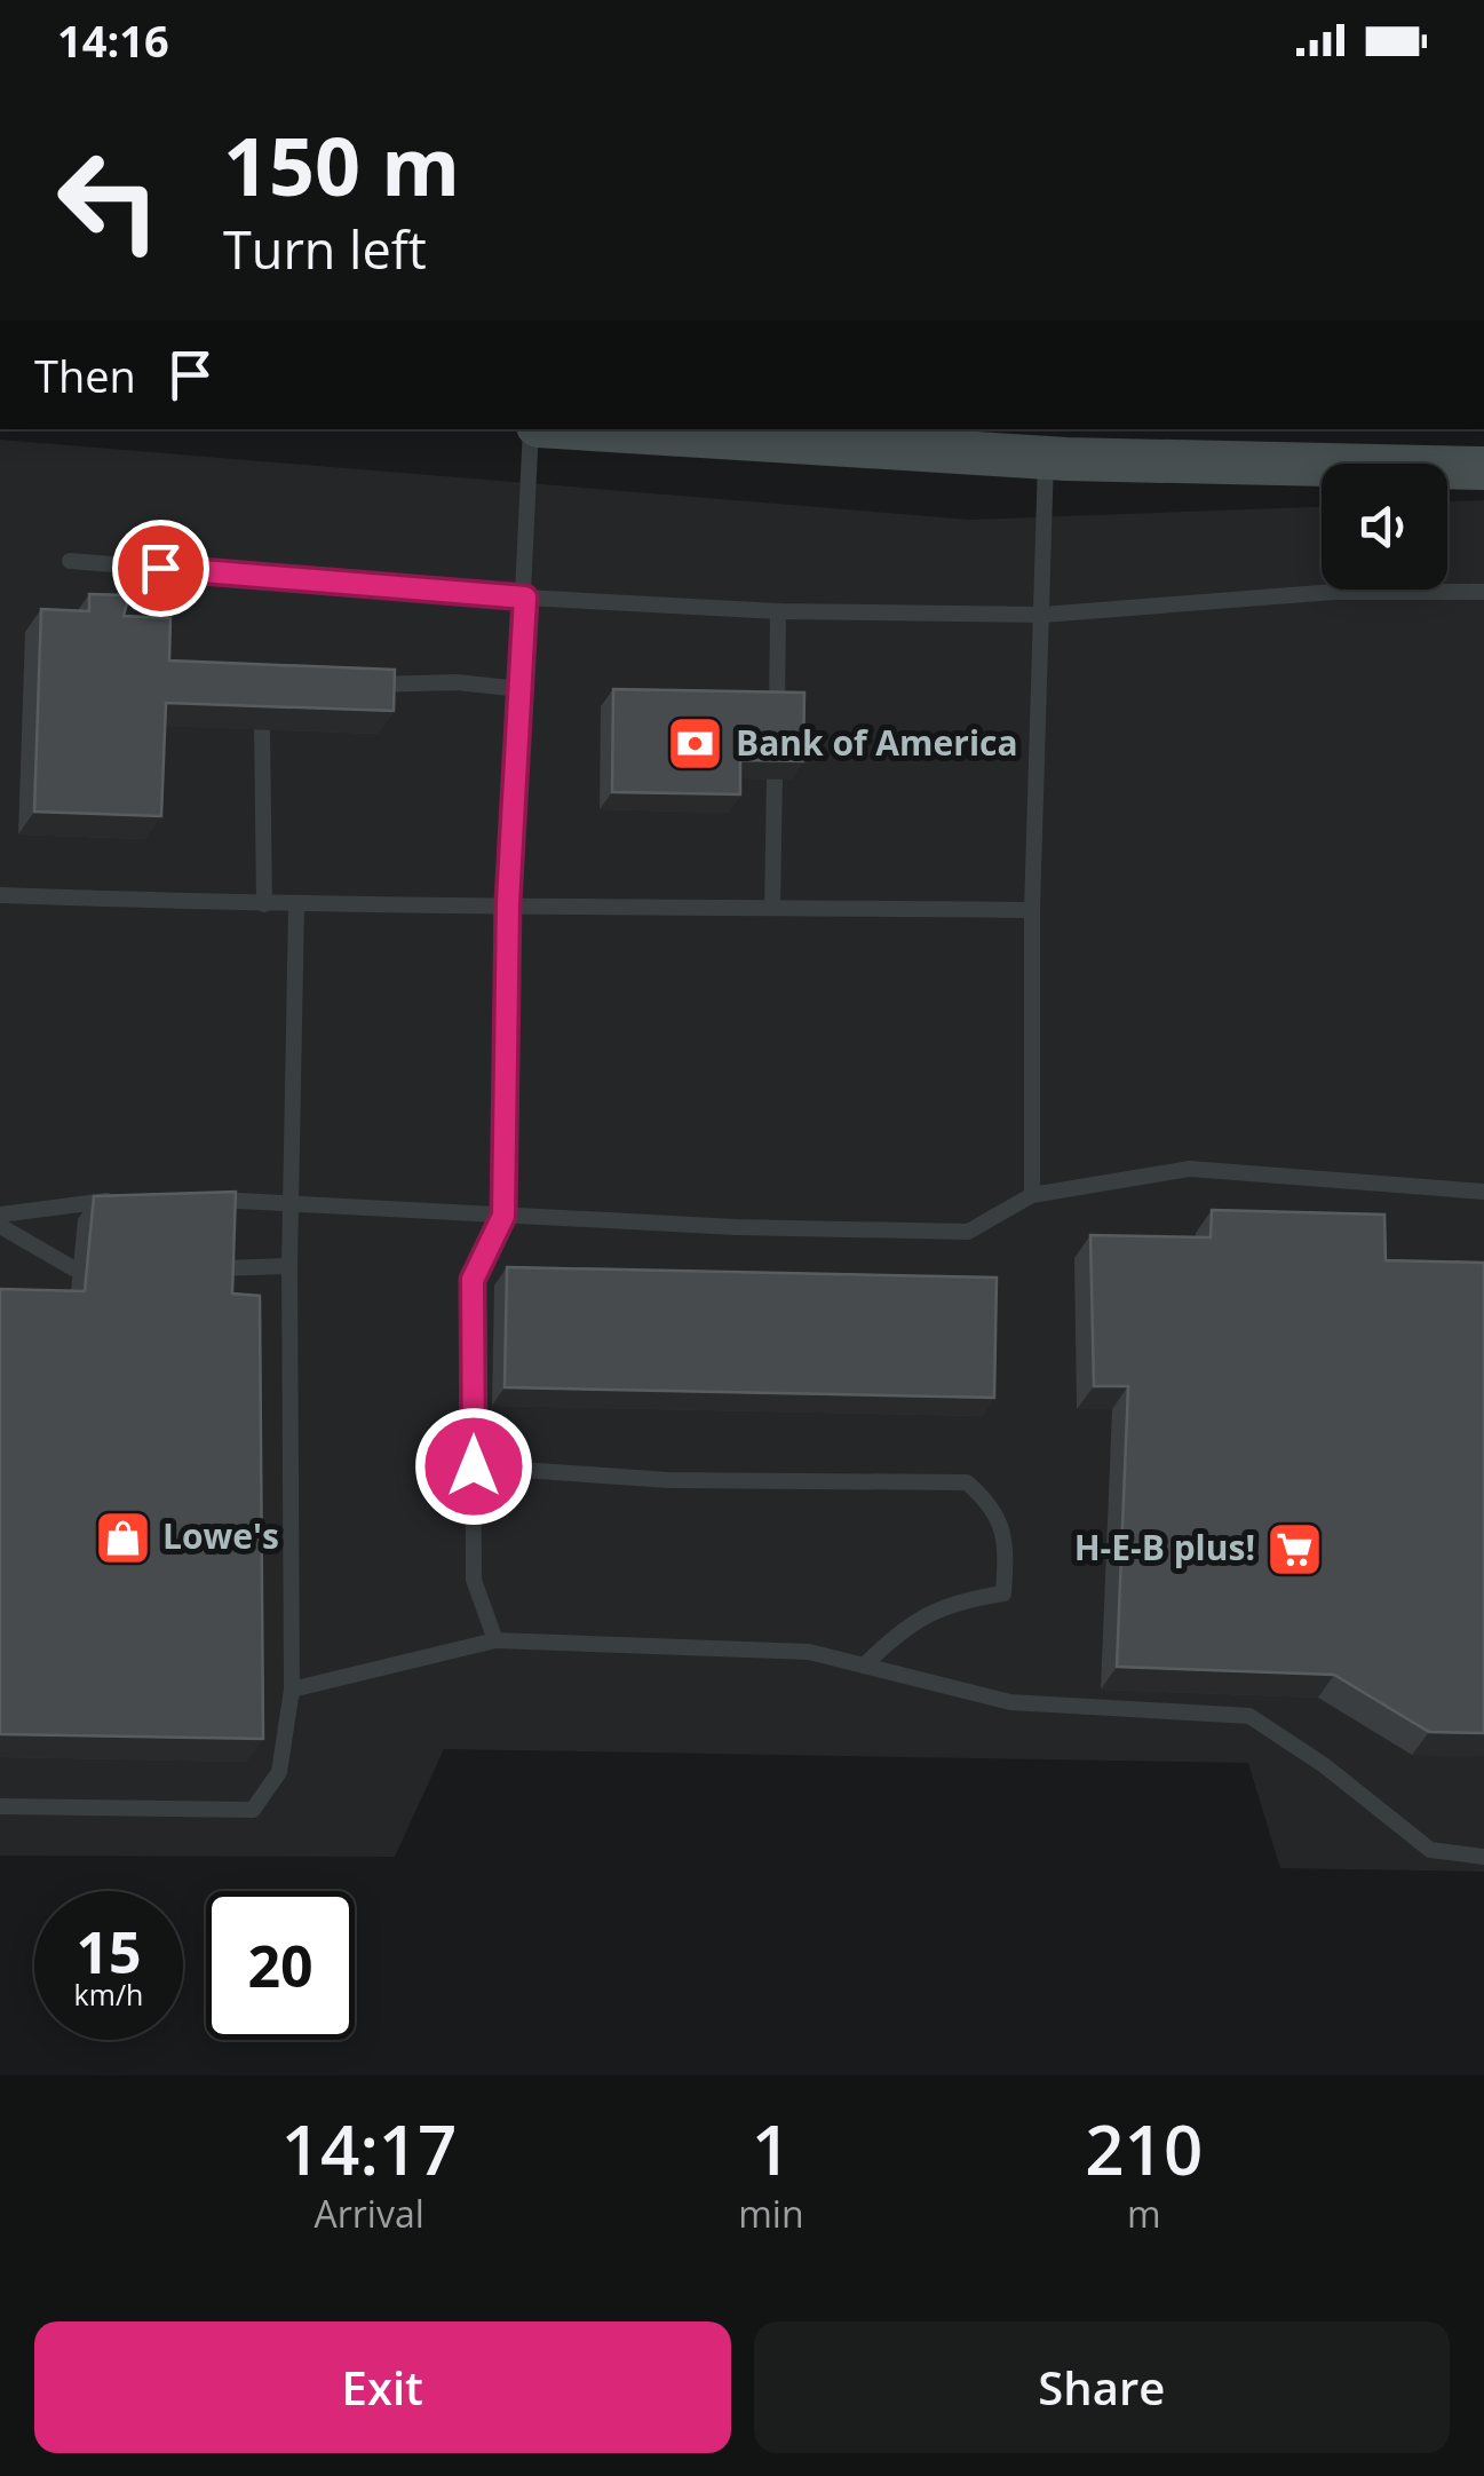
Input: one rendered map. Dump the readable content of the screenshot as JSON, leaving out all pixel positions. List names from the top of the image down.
{
  "places": {
    "bank": ["Bank of America"],
    "shop": ["Lowe's"],
    "supermarket": ["H-E-B plus!"]
  },
  "page": {
    "status": "14:16",
    "turn": ["150 m", "Turn left"],
    "then": "Then",
    "speed": "15 km/h",
    "limit": "20",
    "eta": [
      "14:17",
      "Arrival",
      "1",
      "min",
      "210",
      "m"
    ],
    "buttons": ["Exit", "Share"]
  }
}
